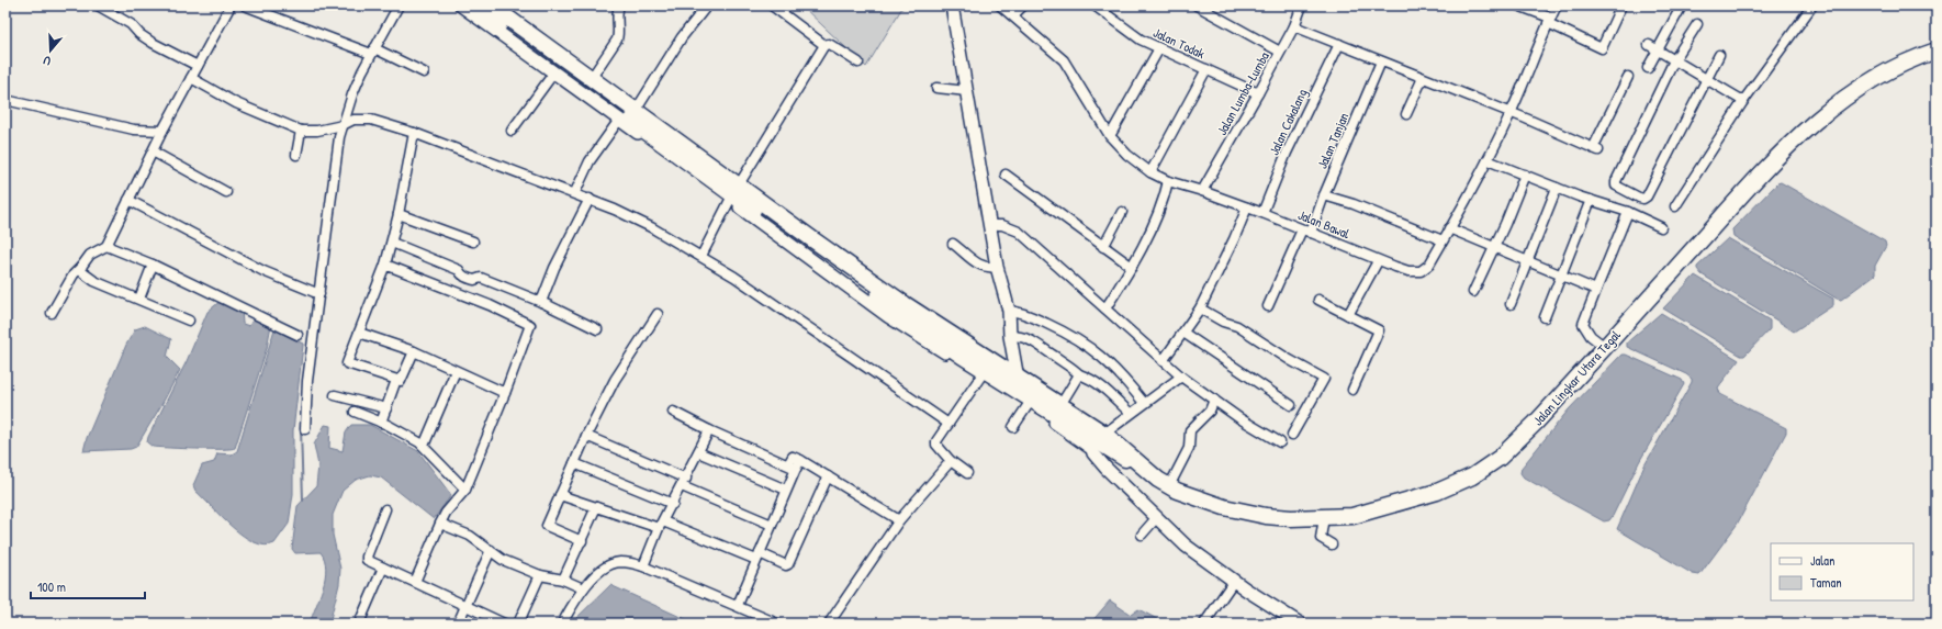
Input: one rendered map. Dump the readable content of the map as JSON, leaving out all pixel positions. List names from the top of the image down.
{
  "streets": {
    "highway": ["Jalan Lingkar Utara Tegal"],
    "street": [
      "Jalan Todak",
      "Jalan Lumba-Lumba",
      "Jalan Cakalang",
      "Jalan Tanjan",
      "Jalan Bawal"
    ]
  },
  "crossings": [
    ["Jalan Todak", "Jalan Lumba-Lumba"],
    ["Jalan Lumba-Lumba", "Jalan Bawal"],
    ["Jalan Cakalang", "Jalan Bawal"],
    ["Jalan Tanjan", "Jalan Bawal"]
  ],
  "legend": ["Jalan", "Taman"],
  "scale_bar": "100 m",
  "north": "bottom"
}
